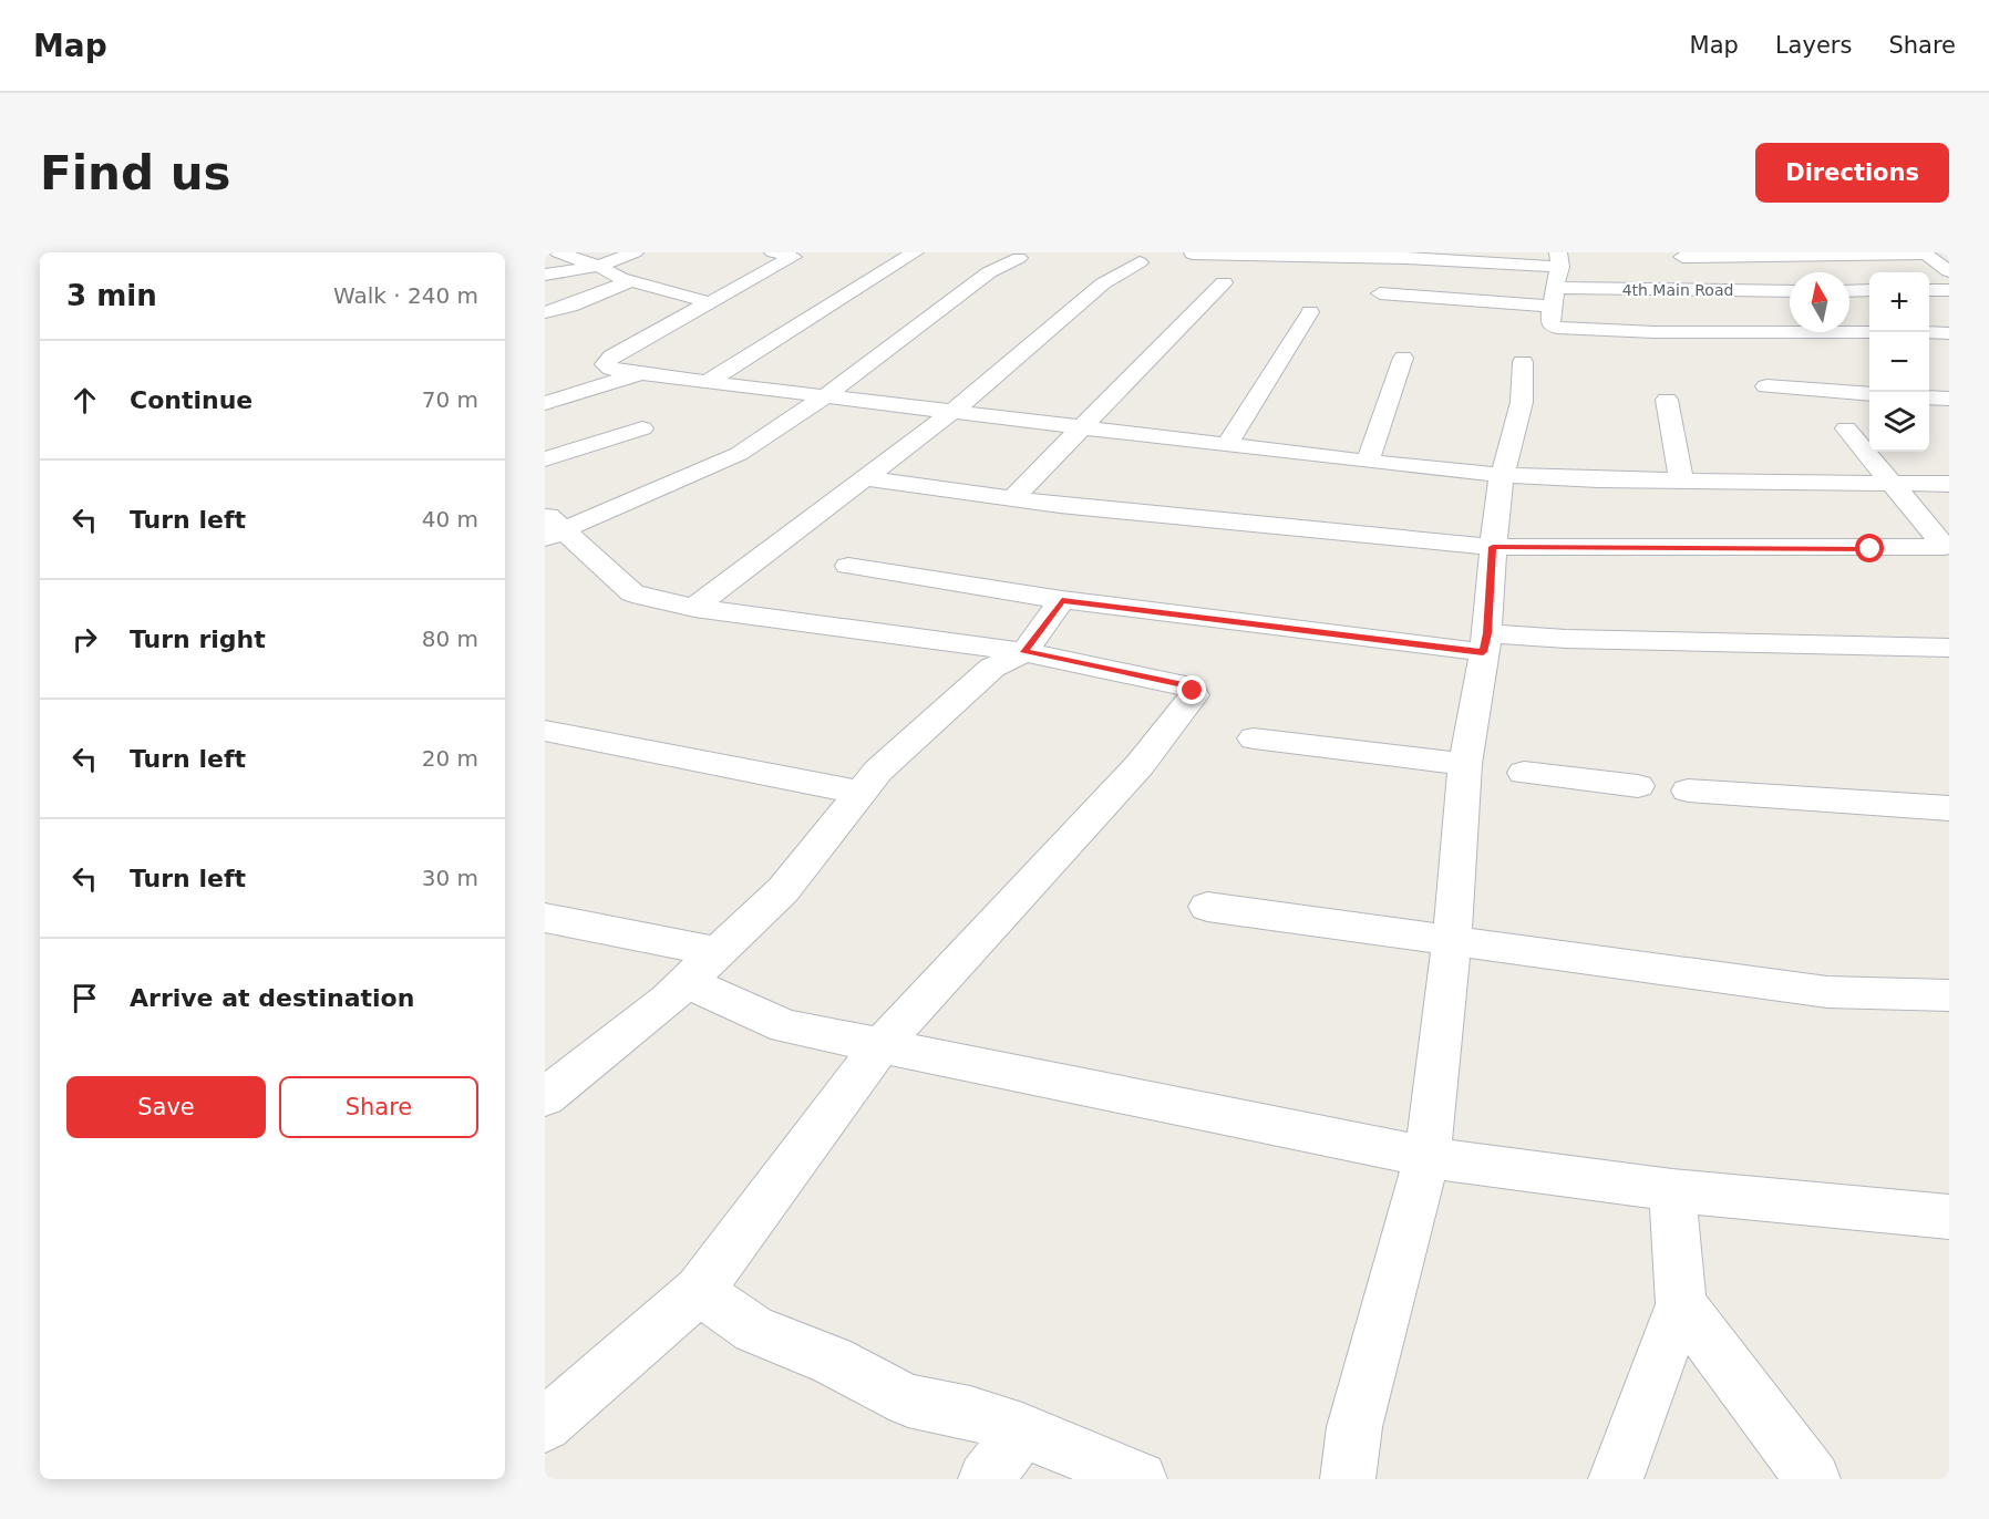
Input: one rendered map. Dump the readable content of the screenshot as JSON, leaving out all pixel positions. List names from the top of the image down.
{
  "streets": {
    "street": ["4th Main Road"]
  },
  "north": "top",
  "page": {
    "header": "Map",
    "nav": ["Map", "Layers", "Share"],
    "buttons": [
      "Directions",
      ["Save", "Share"]
    ],
    "title": "Find us",
    "heading": ["3 min", "Walk · 240 m"],
    "map_buttons": ["+", "−"],
    "list": [
      ["Continue", "70 m"],
      ["Turn left", "40 m"],
      ["Turn right", "80 m"],
      ["Turn left", "20 m"],
      ["Turn left", "30 m"],
      "Arrive at destination"
    ]
  }
}
